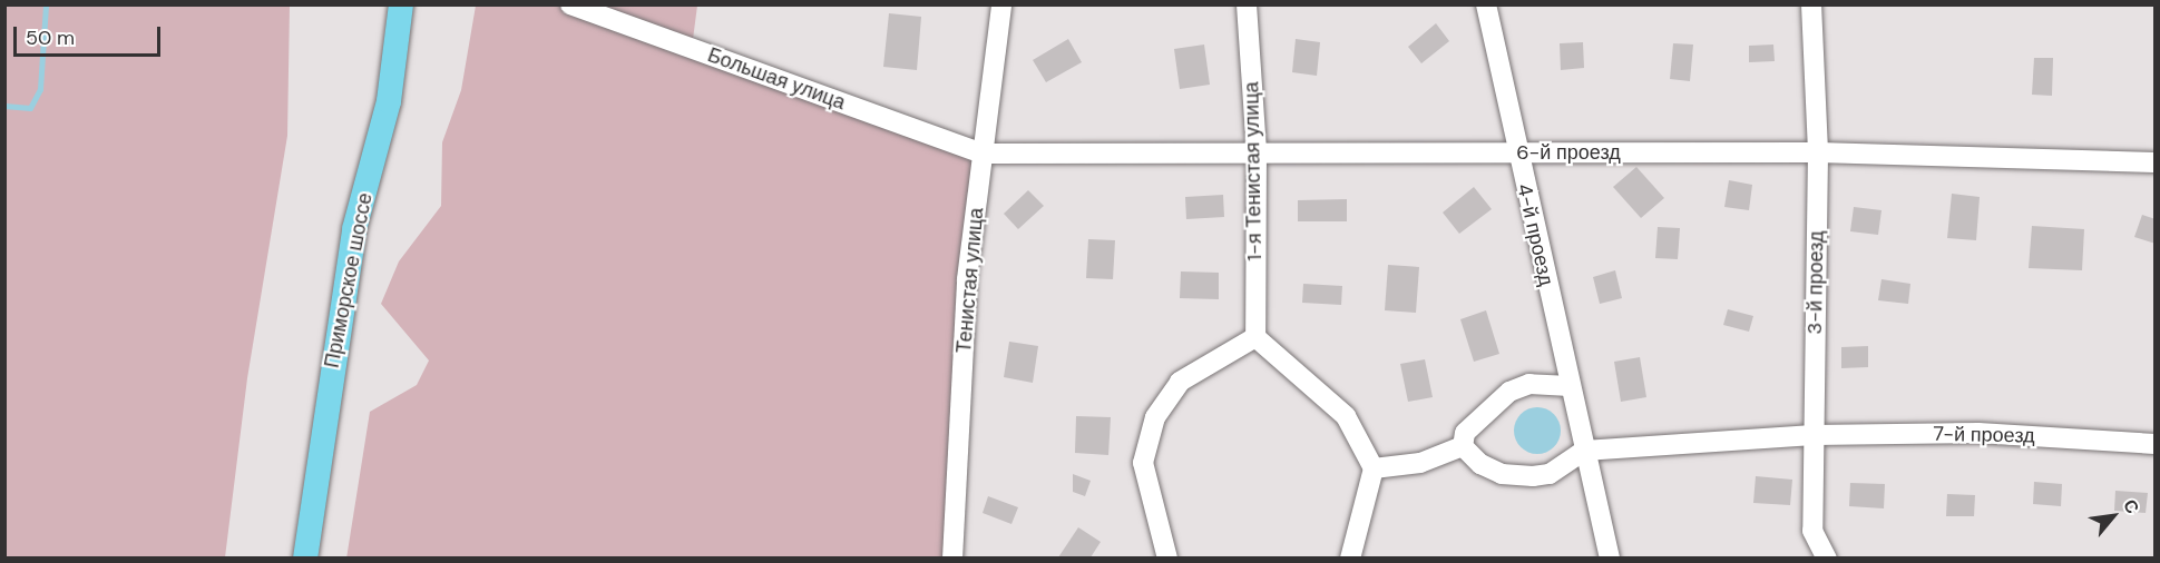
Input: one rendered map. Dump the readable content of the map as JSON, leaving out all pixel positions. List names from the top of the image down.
{
  "streets": {
    "main road": ["Приморское шоссе"],
    "street": [
      "Большая улица",
      "6-й проезд",
      "1-я Тенистая улица",
      "4-й проезд",
      "Тенистая улица",
      "3-й проезд",
      "7-й проезд"
    ]
  },
  "crossings": [
    ["Большая улица", "6-й проезд"],
    ["Большая улица", "Тенистая улица"],
    ["6-й проезд", "1-я Тенистая улица"],
    ["6-й проезд", "4-й проезд"],
    ["6-й проезд", "Тенистая улица"],
    ["6-й проезд", "3-й проезд"],
    ["4-й проезд", "7-й проезд"],
    ["3-й проезд", "7-й проезд"]
  ],
  "scale_bar": "50 m",
  "north": "top right"
}
